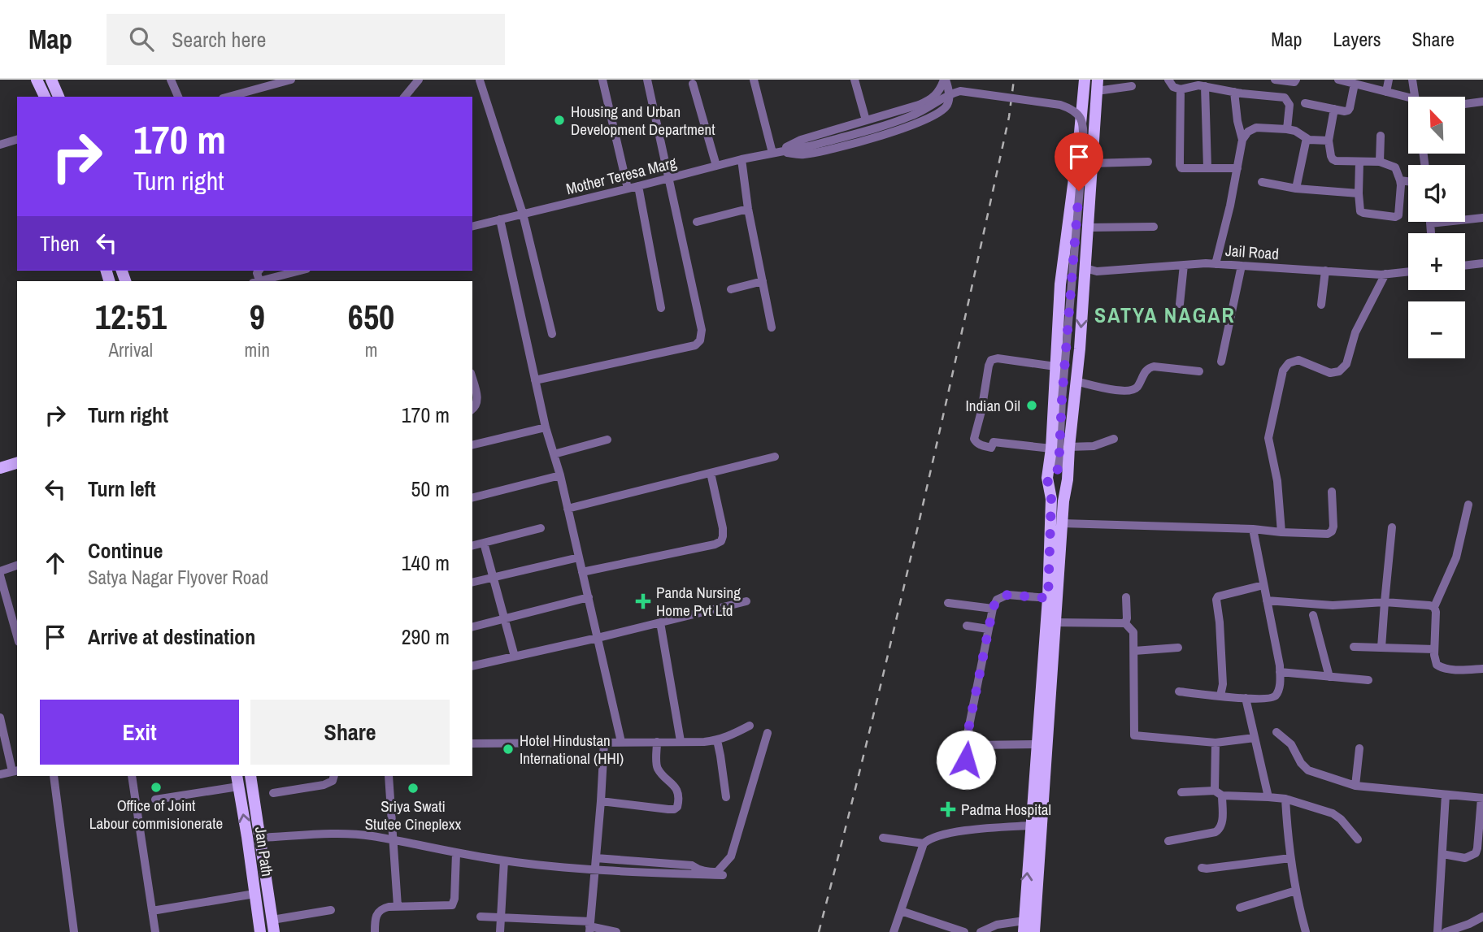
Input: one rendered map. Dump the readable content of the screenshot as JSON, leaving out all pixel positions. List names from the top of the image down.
{
  "streets": {
    "main road": ["Jan Path"],
    "street": ["Mother Teresa Marg", "Jail Road"]
  },
  "districts": ["SATYA NAGAR"],
  "places": {
    "other": [
      "Housing and Urban Development Department",
      "Indian Oil",
      "Hotel Hindustan International (HHI)",
      "Office of Joint Labour commisionerate",
      "Sriya Swati Stutee Cineplexx"
    ],
    "health": ["Panda Nursing Home Pvt Ltd", "Padma Hospital"]
  },
  "north": "top left",
  "page": {
    "header": "Map",
    "search": "Search here",
    "nav": ["Map", "Layers", "Share"],
    "map_buttons": ["+", "−"],
    "turn": ["170 m", "Turn right"],
    "then": "Then",
    "eta": [
      "12:51",
      "Arrival",
      "9",
      "min",
      "650",
      "m"
    ],
    "list": [
      {
        "name": "Turn right",
        "value": "170 m"
      },
      {
        "name": "Turn left",
        "value": "50 m"
      },
      {
        "name": "Continue",
        "note": "Satya Nagar Flyover Road",
        "value": "140 m"
      },
      {
        "name": "Arrive at destination",
        "value": "290 m"
      }
    ],
    "buttons": ["Exit", "Share"]
  }
}
